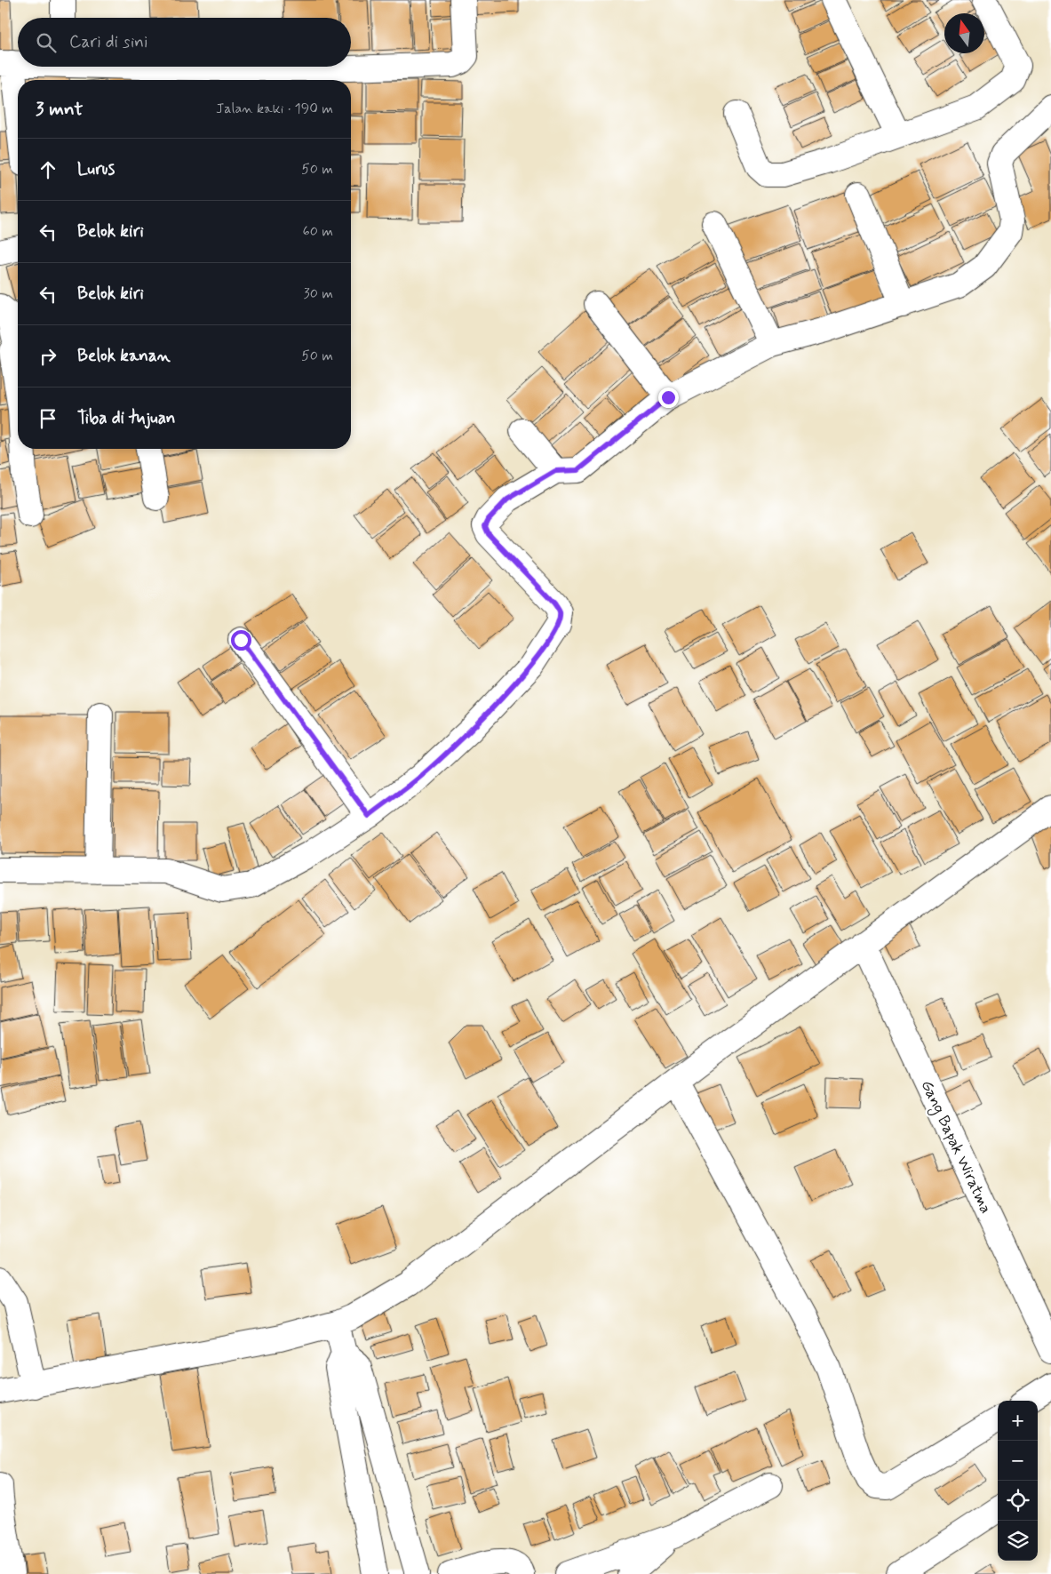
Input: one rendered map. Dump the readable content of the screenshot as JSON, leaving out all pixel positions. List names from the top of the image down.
{
  "streets": {
    "street": ["Gang Bapak Wiratma"]
  },
  "north": "top",
  "page": {
    "search": "Cari di sini",
    "heading": ["3 mnt", "Jalan kaki · 190 m"],
    "list": [
      ["Lurus", "50 m"],
      ["Belok kiri", "60 m"],
      ["Belok kiri", "30 m"],
      ["Belok kanan", "50 m"],
      "Tiba di tujuan"
    ],
    "map_buttons": ["+", "−"]
  }
}
